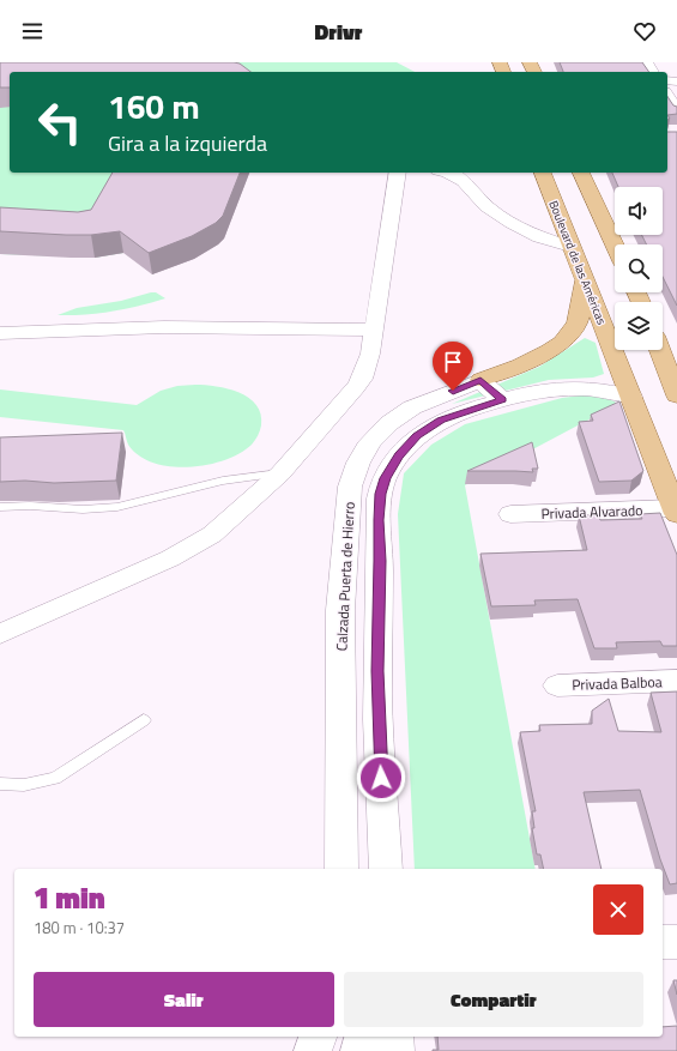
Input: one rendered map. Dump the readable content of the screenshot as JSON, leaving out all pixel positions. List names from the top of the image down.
{
  "streets": {
    "main road": ["Boulevard de las Américas"],
    "street": ["Privada Alvarado", "Calzada Puerta de Hierro", "Privada Balboa"]
  },
  "crossings": [
    ["Boulevard de las Américas", "Privada Alvarado"]
  ],
  "page": {
    "header": "Drivr",
    "turn": ["160 m", "Gira a la izquierda"],
    "heading": ["1 min", "180 m · 10:37"],
    "buttons": ["Salir", "Compartir"]
  }
}
